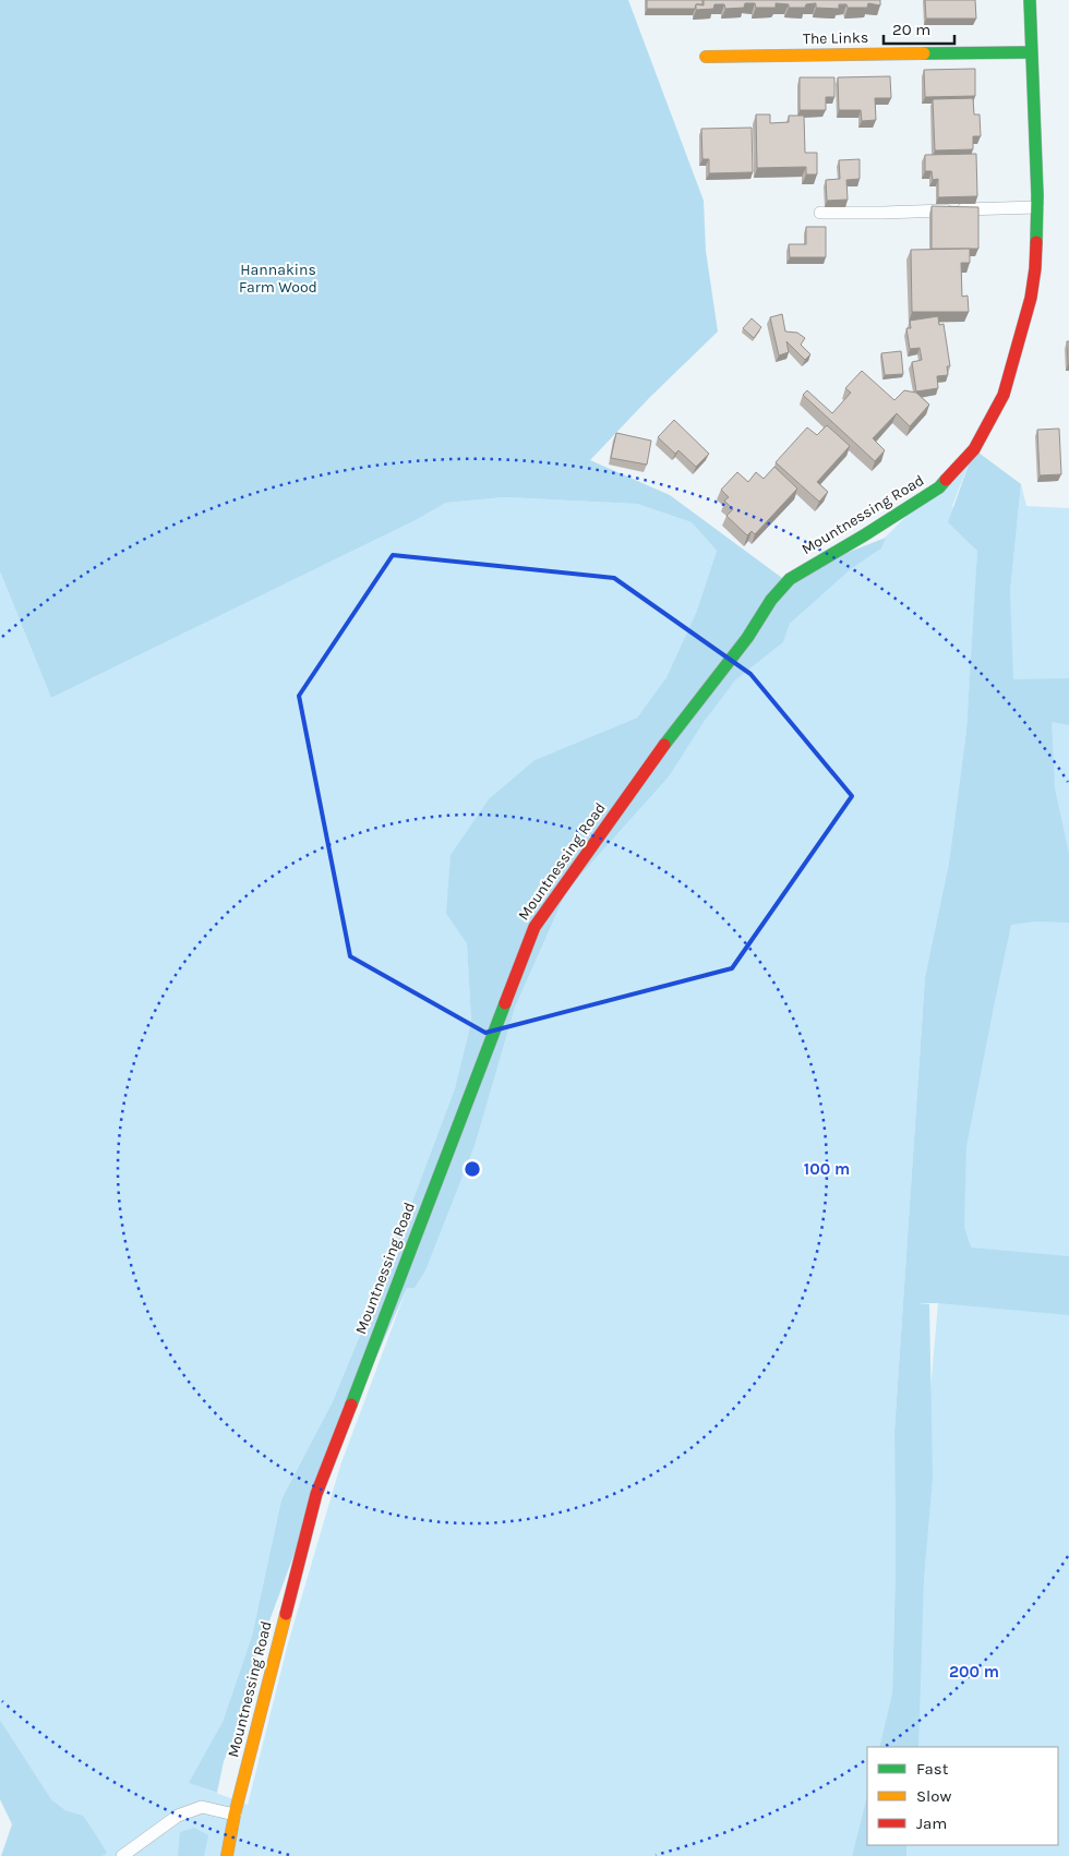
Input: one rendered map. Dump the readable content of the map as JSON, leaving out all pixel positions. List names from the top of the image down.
{
  "streets": {
    "street": ["The Links", "Mountnessing Road"]
  },
  "crossings": [
    ["The Links", "Mountnessing Road"]
  ],
  "parks": ["Hannakins Farm Wood"],
  "legend": ["Fast", "Slow", "Jam"],
  "scale_bar": "20 m",
  "rings": ["100 m", "200 m"]
}
